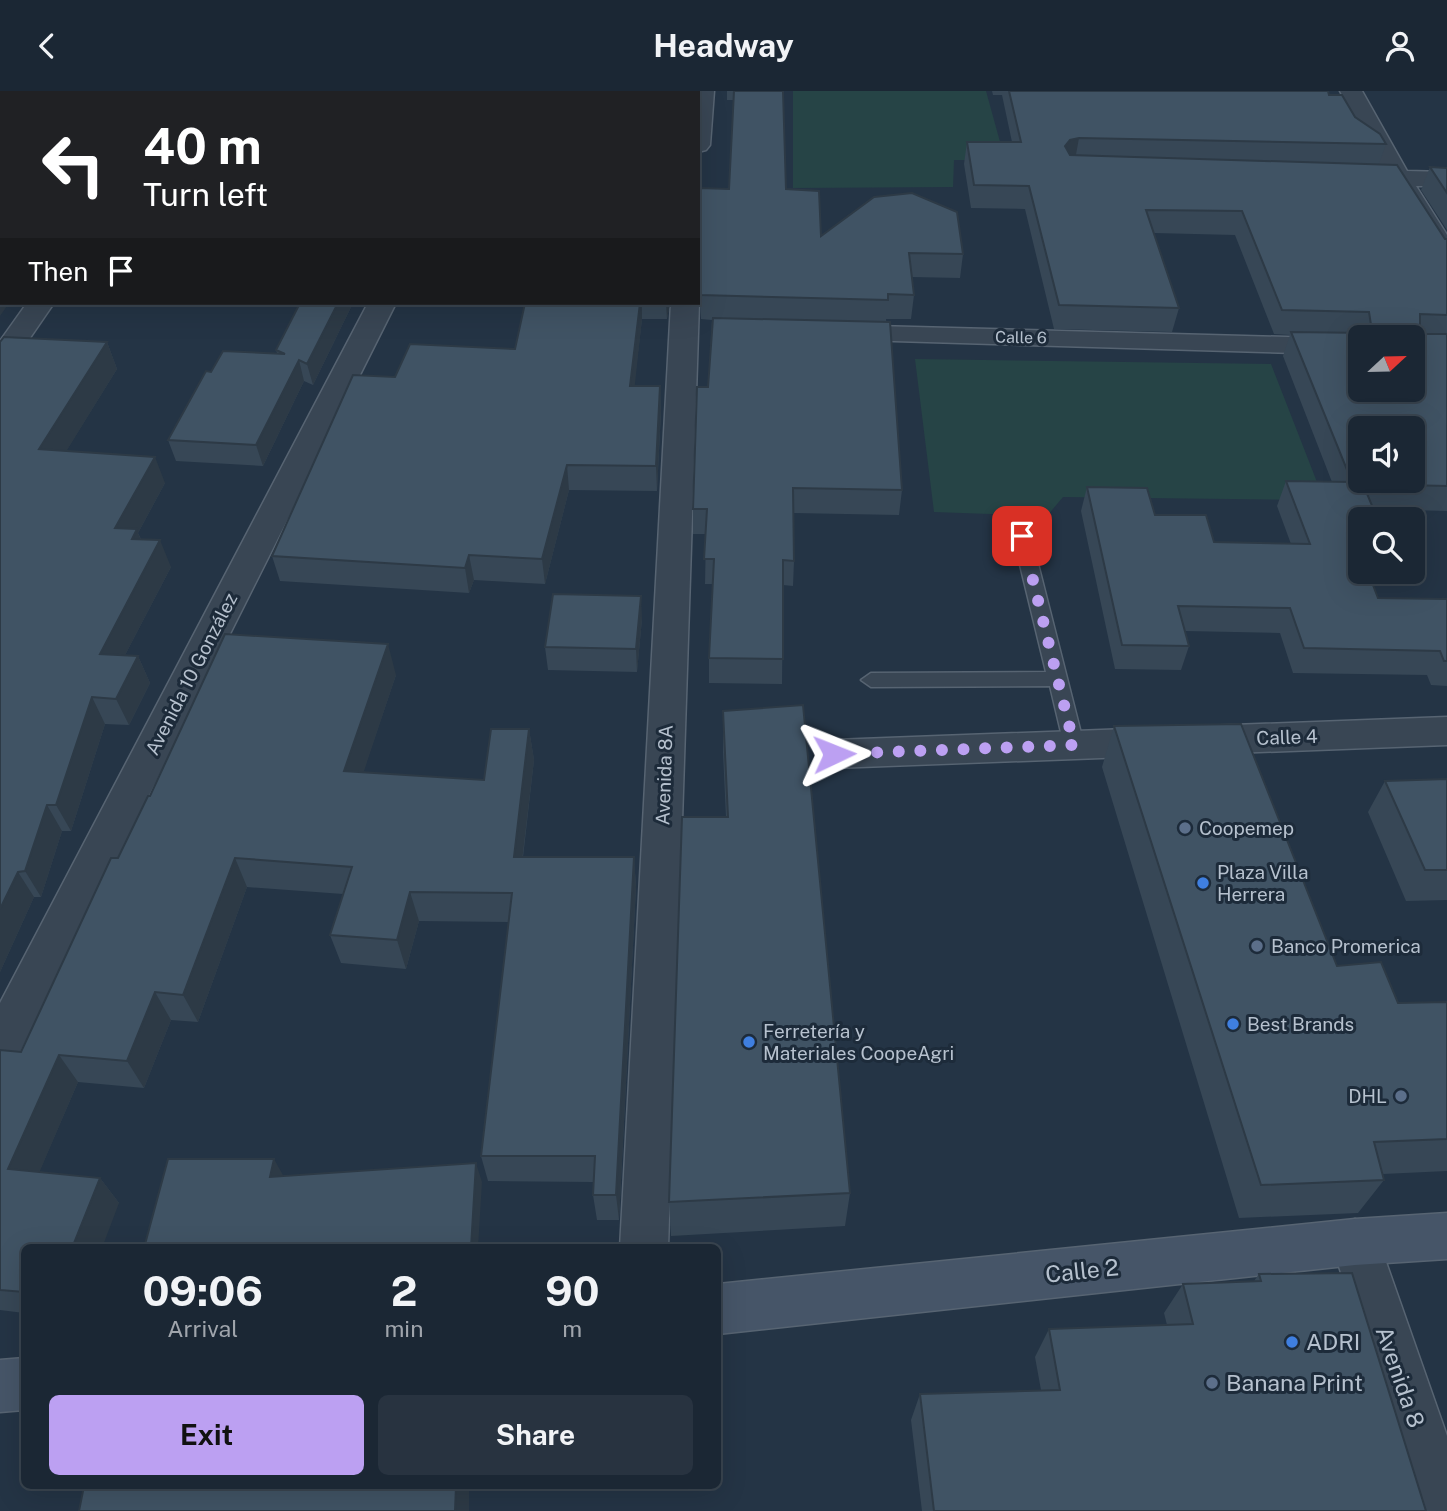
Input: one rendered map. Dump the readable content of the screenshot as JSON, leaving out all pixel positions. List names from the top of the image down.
{
  "streets": {
    "main road": ["Calle 2"],
    "street": [
      "Calle 6",
      "Avenida 10 González",
      "Calle 4",
      "Avenida 8A",
      "Avenida 8"
    ]
  },
  "crossings": [
    ["Calle 2", "Avenida 8"]
  ],
  "places": [
    "Coopemep",
    "Plaza Villa Herrera",
    "Banco Promerica",
    "Best Brands",
    "Ferretería y Materiales CoopeAgri",
    "DHL",
    "ADRI",
    "Banana Print"
  ],
  "north": "right",
  "page": {
    "header": "Headway",
    "turn": ["40 m", "Turn left"],
    "then": "Then",
    "eta": [
      "09:06",
      "Arrival",
      "2",
      "min",
      "90",
      "m"
    ],
    "buttons": ["Exit", "Share"]
  }
}
